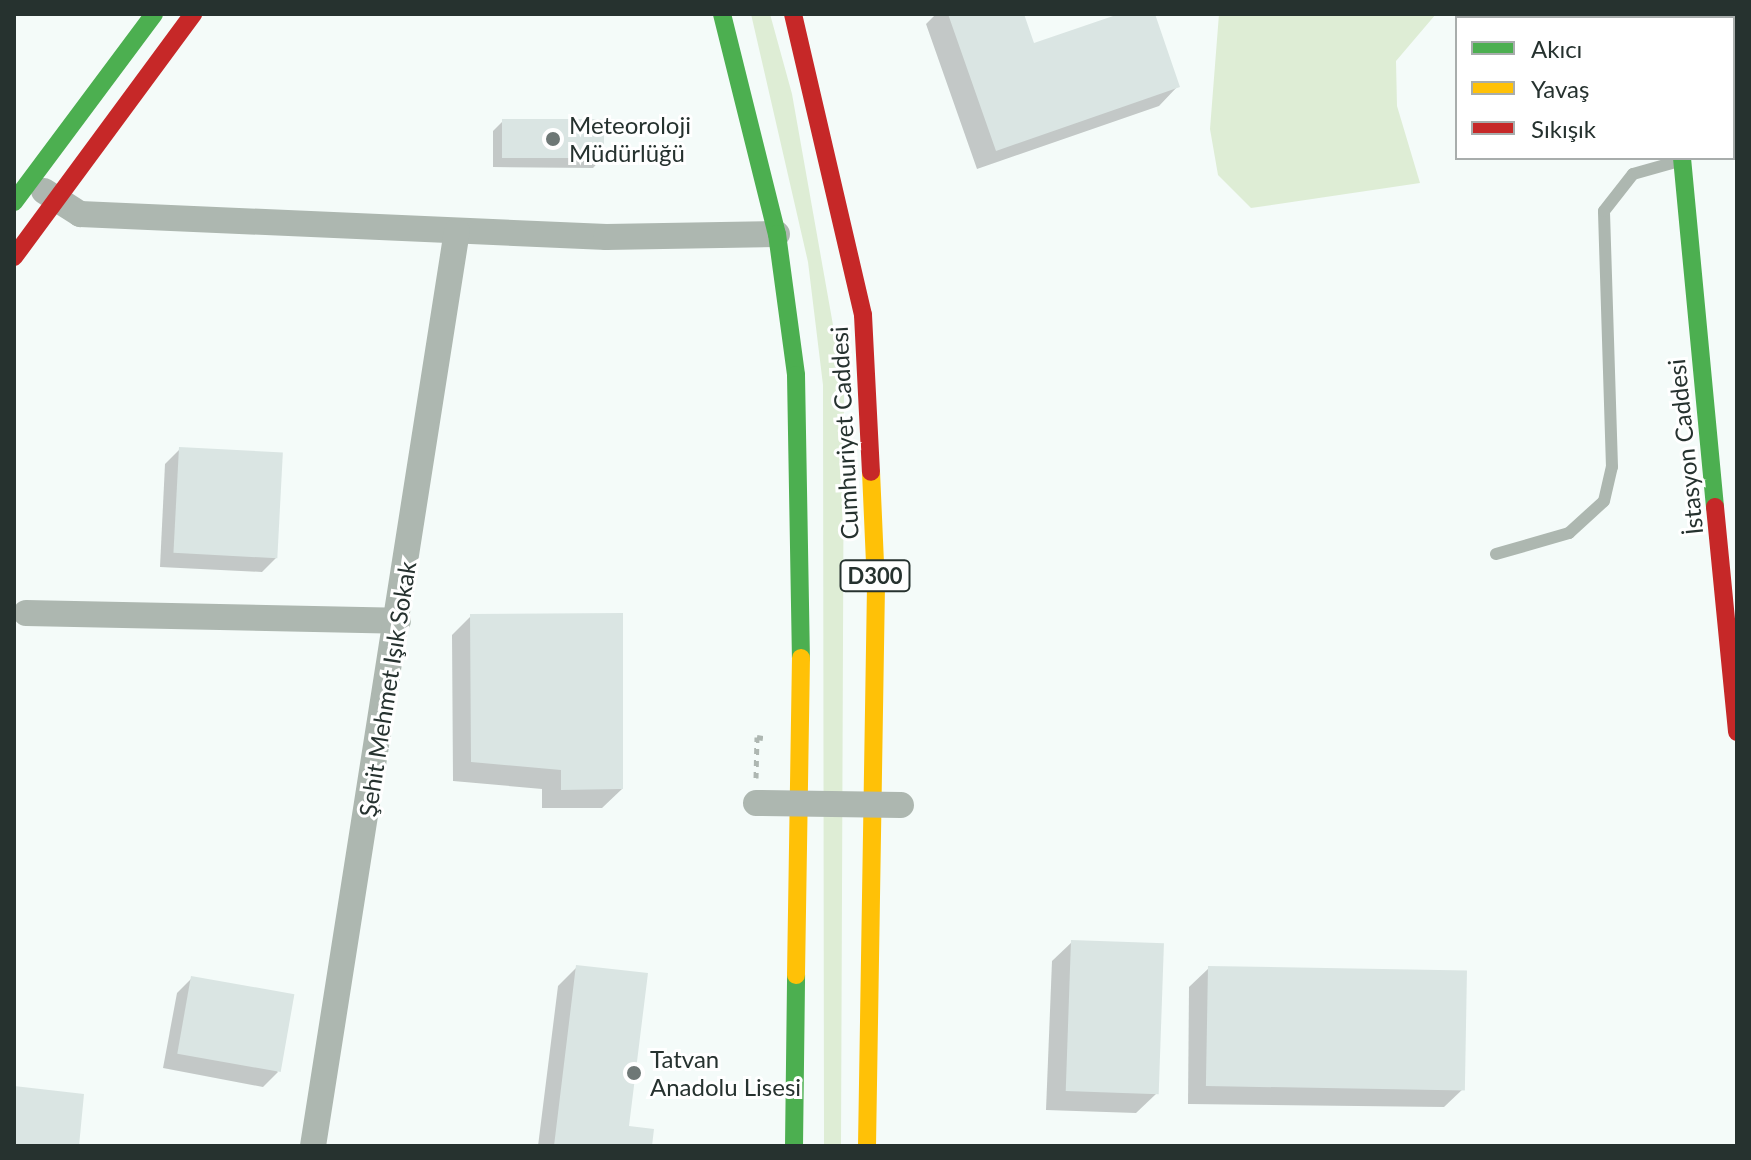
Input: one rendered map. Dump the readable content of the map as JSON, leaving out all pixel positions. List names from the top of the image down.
{
  "streets": {
    "main road": ["Cumhuriyet Caddesi", "İstasyon Caddesi", "D300"],
    "street": ["Şehit Mehmet Işık Sokak"]
  },
  "places": ["Meteoroloji Müdürlüğü", "Tatvan Anadolu Lisesi"],
  "legend": ["Akıcı", "Yavaş", "Sıkışık"]
}
